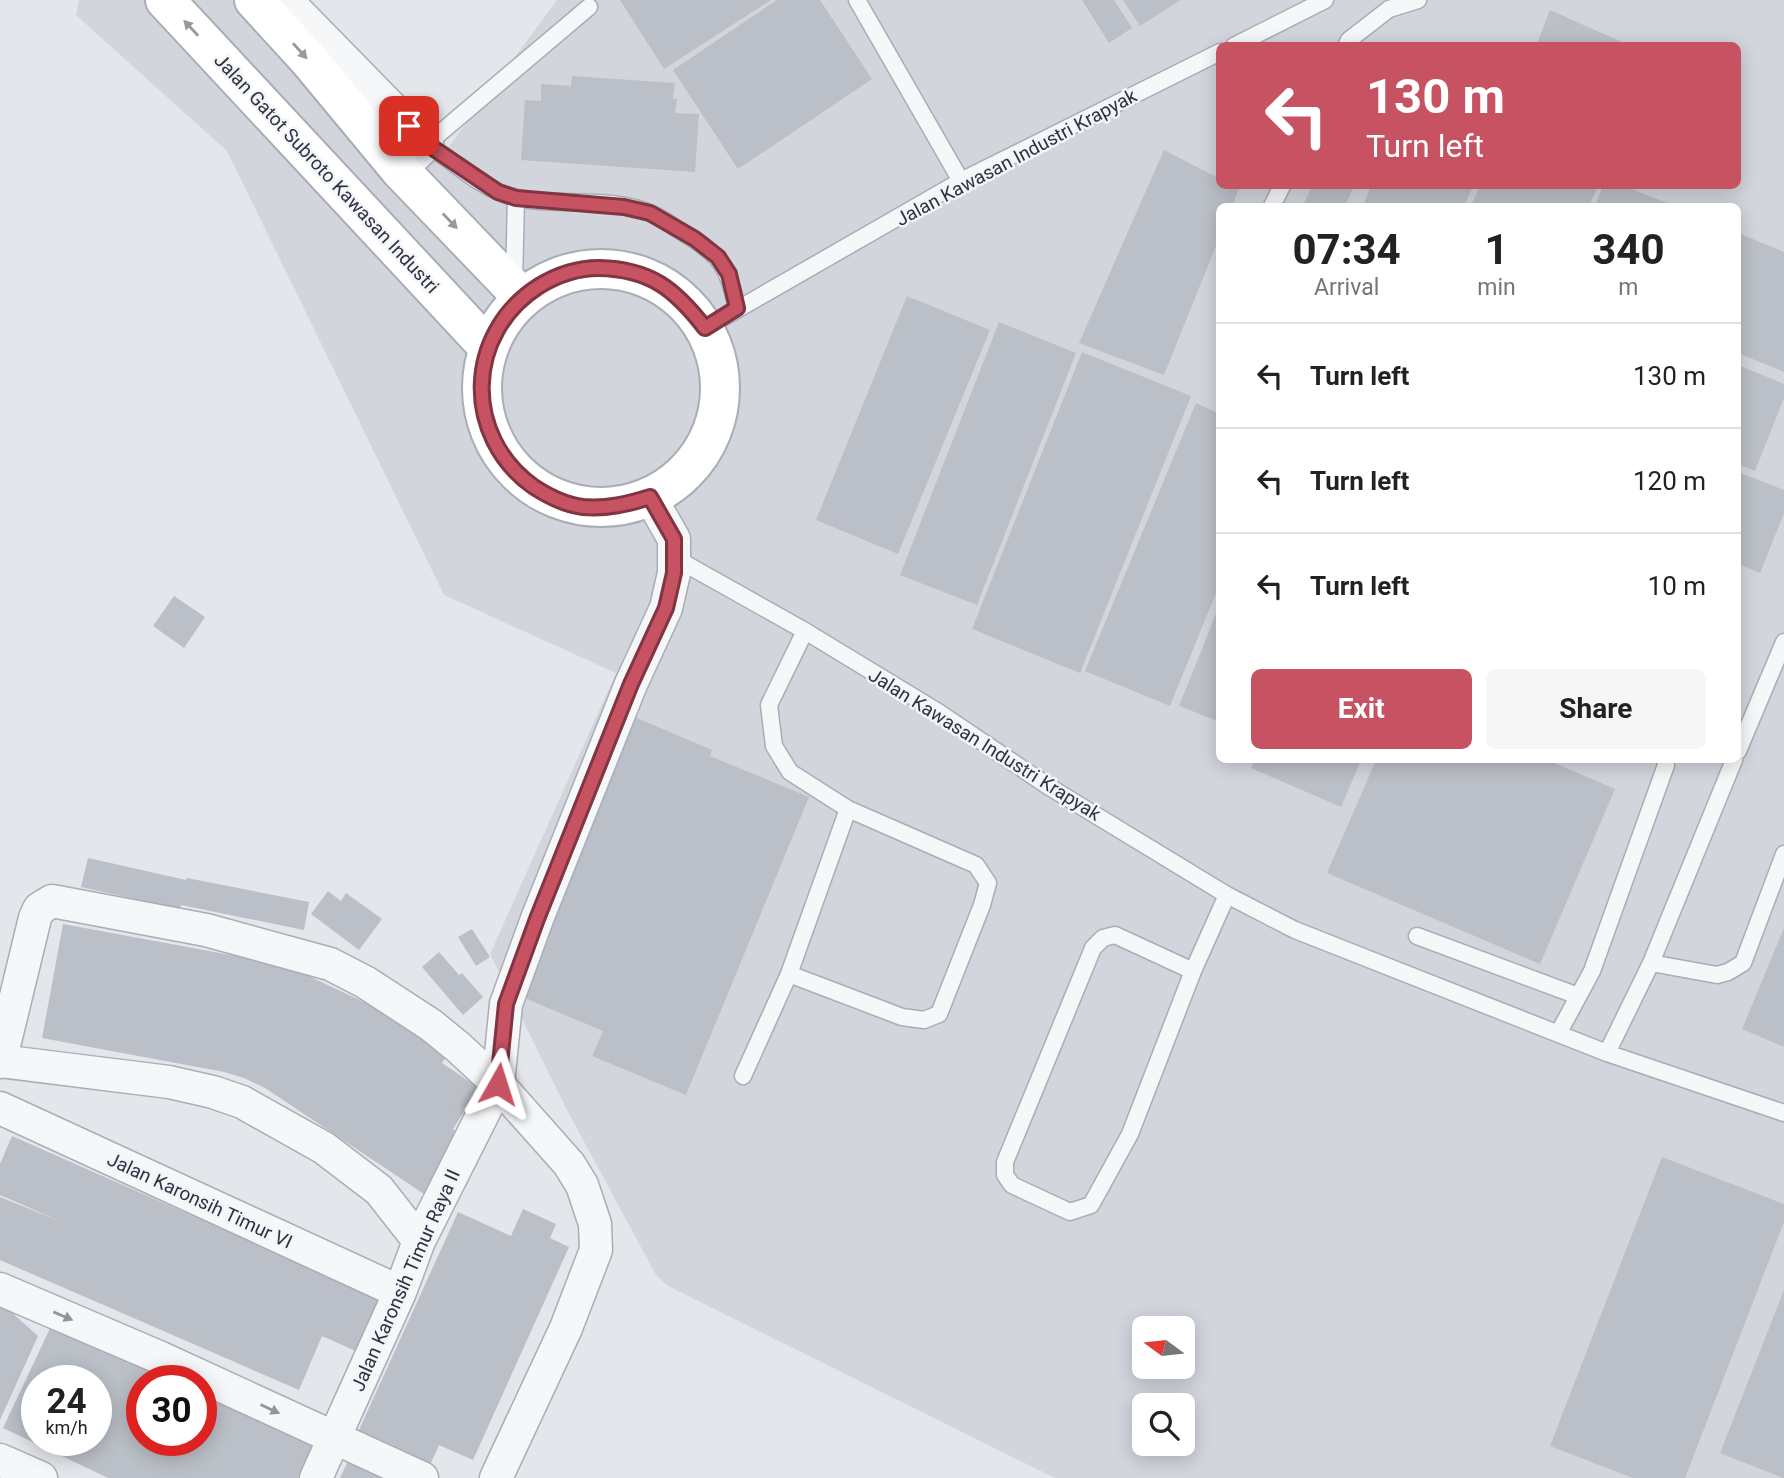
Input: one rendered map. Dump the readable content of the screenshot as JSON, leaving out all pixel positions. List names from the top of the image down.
{
  "streets": {
    "street": ["Jalan Gatot Subroto Kawasan Industri", "Jalan Karonsih Timur VI", "Jalan Karonsih Timur Raya II"],
    "lane": ["Jalan Kawasan Industri Krapyak"]
  },
  "crossings": [
    ["Jalan Kawasan Industri Krapyak", "Jalan Gatot Subroto Kawasan Industri"],
    ["Jalan Karonsih Timur VI", "Jalan Karonsih Timur Raya II"]
  ],
  "north": "left",
  "page": {
    "turn": ["130 m", "Turn left"],
    "eta": [
      "07:34",
      "Arrival",
      "1",
      "min",
      "340",
      "m"
    ],
    "list": [
      {
        "name": "Turn left",
        "value": "130 m"
      },
      {
        "name": "Turn left",
        "value": "120 m"
      },
      {
        "name": "Turn left",
        "value": "10 m"
      }
    ],
    "buttons": ["Exit", "Share"],
    "speed": "24 km/h",
    "limit": "30"
  }
}
